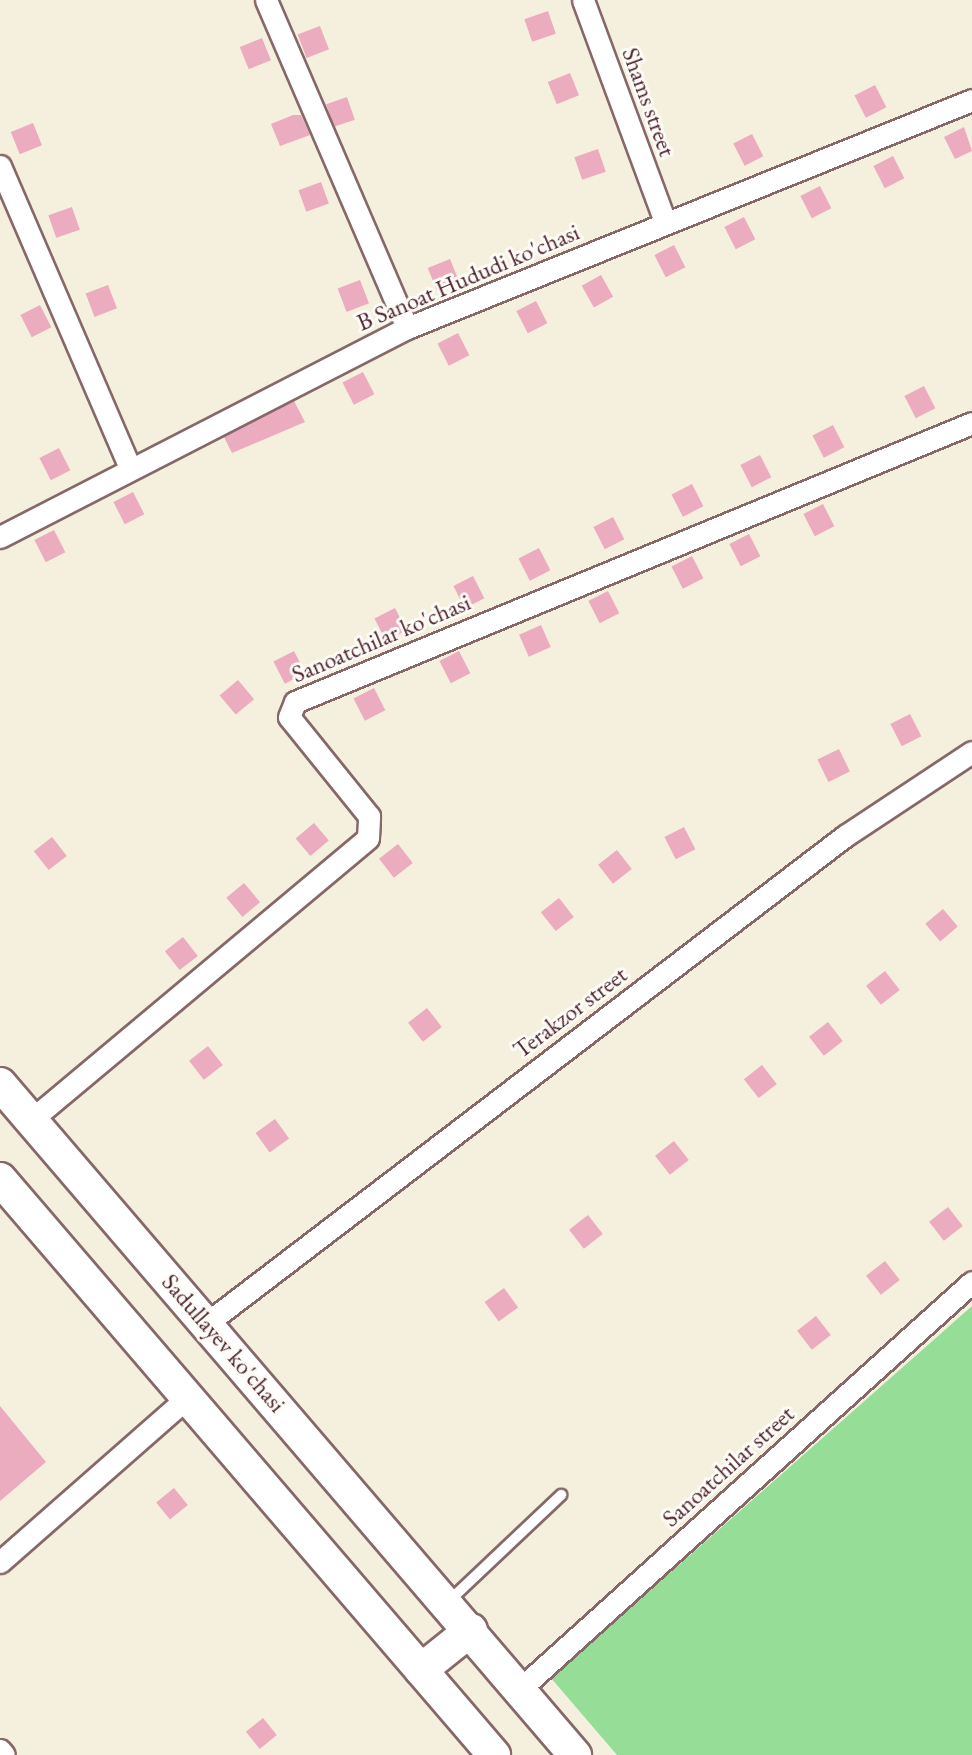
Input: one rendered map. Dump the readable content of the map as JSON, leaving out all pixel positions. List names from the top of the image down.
{
  "streets": {
    "main road": ["Sadullayev ko'chasi"],
    "street": [
      "Shams street",
      "B Sanoat Hududi ko'chasi",
      "Sanoatchilar ko'chasi",
      "Terakzor street",
      "Sanoatchilar street"
    ]
  },
  "crossings": [
    ["Shams street", "B Sanoat Hududi ko'chasi"],
    ["Sanoatchilar ko'chasi", "Sadullayev ko'chasi"],
    ["Terakzor street", "Sadullayev ko'chasi"],
    ["Sadullayev ko'chasi", "Sanoatchilar street"]
  ]
}
